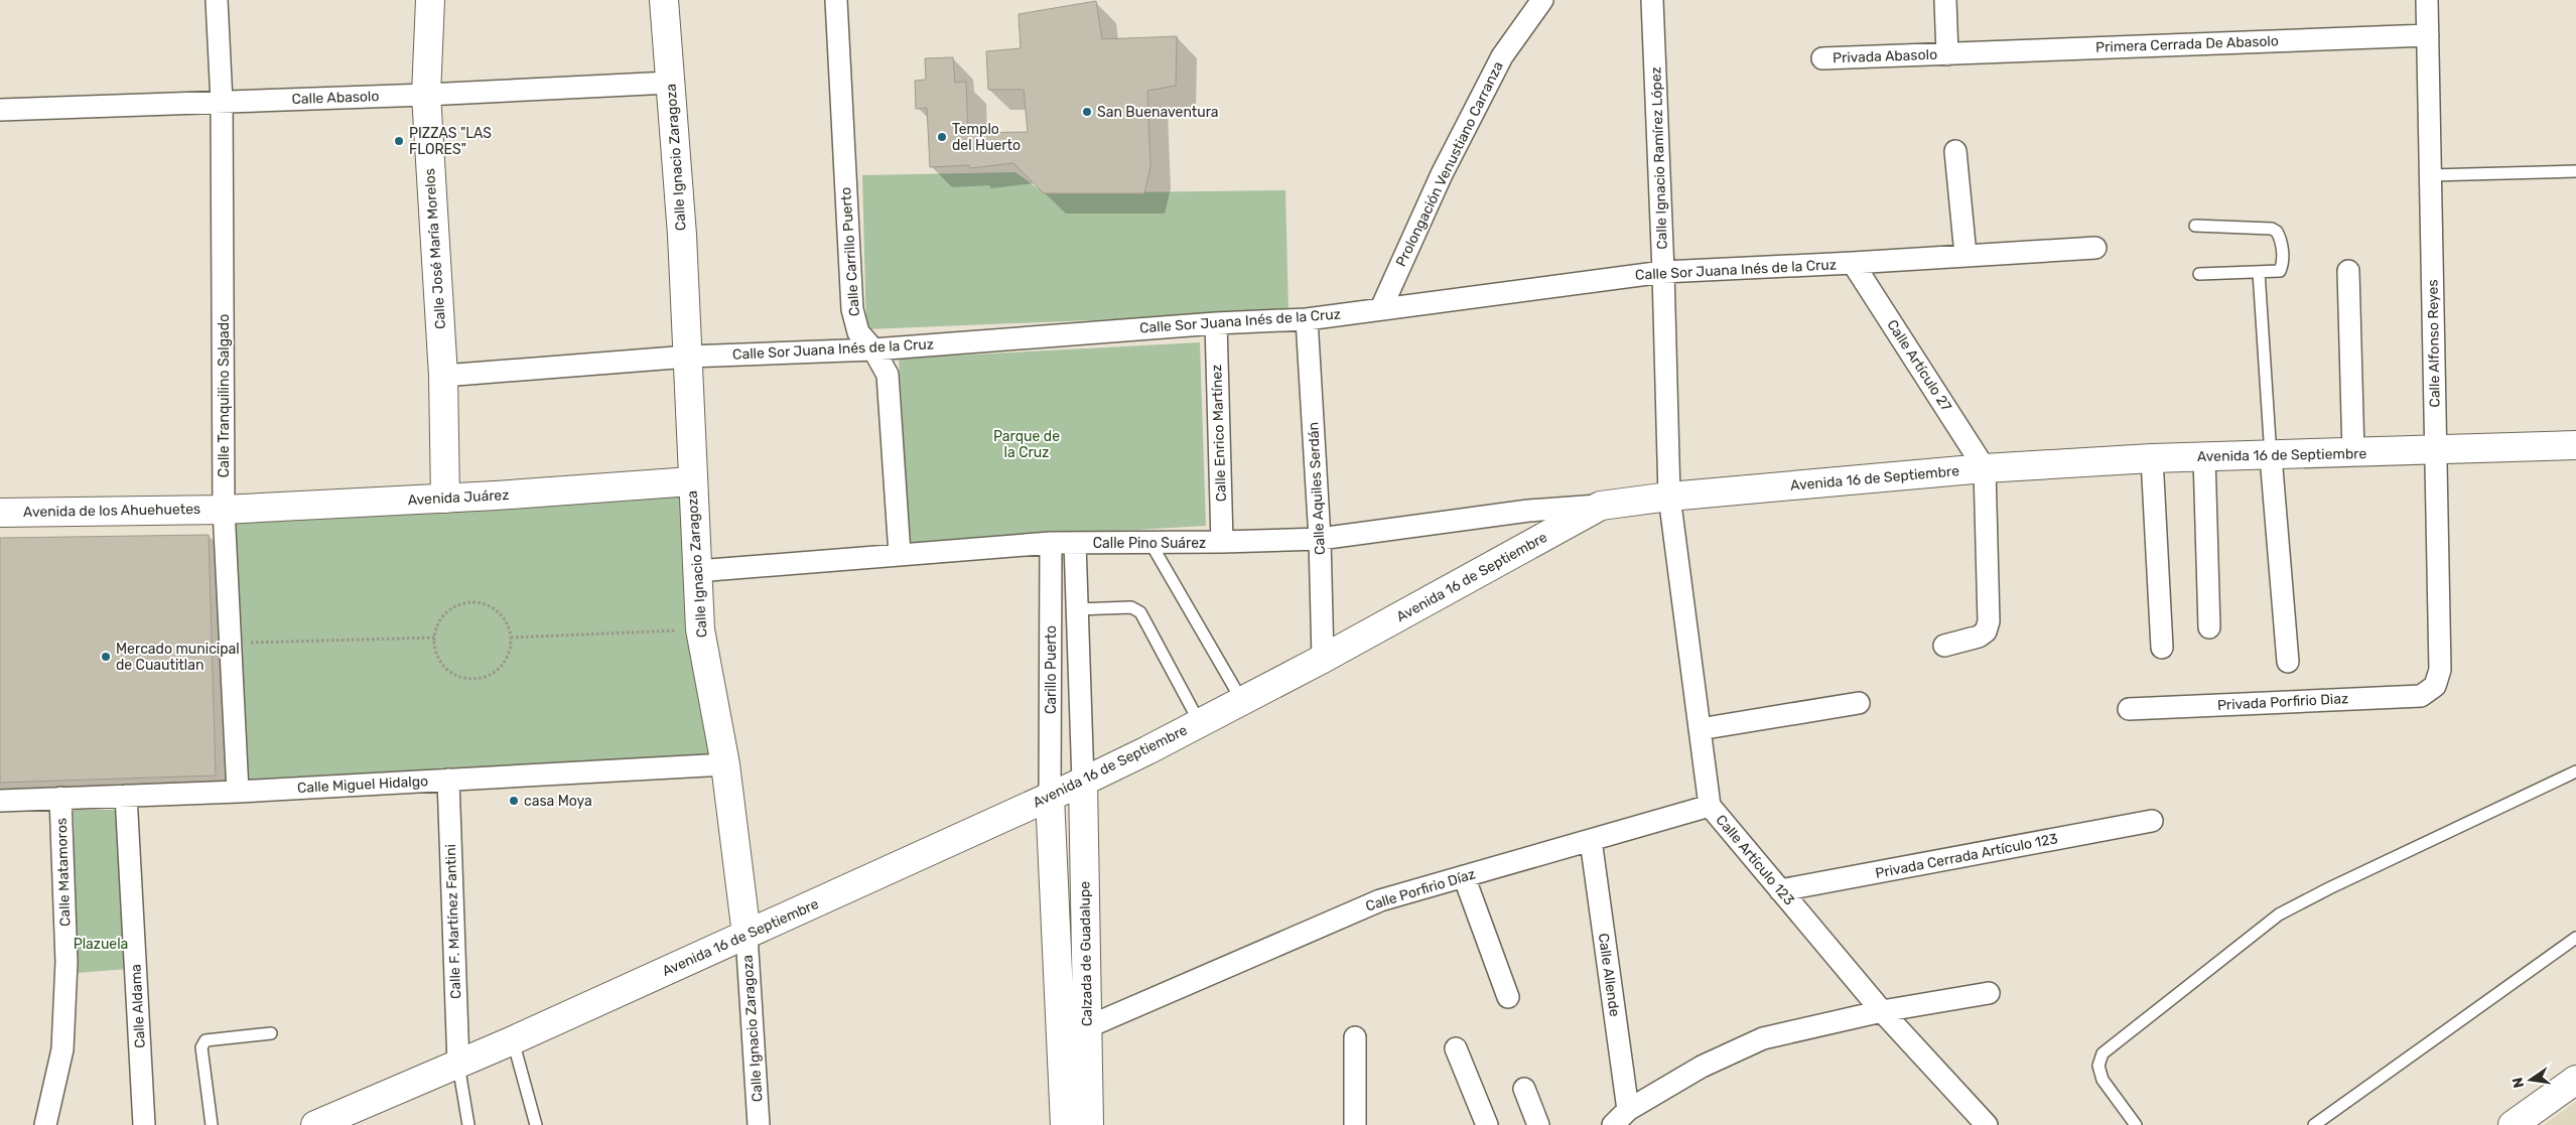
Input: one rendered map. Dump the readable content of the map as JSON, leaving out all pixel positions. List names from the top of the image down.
{
  "streets": {
    "main road": [
      "Calle Ignacio Zaragoza",
      "Calle José María Morelos",
      "Avenida 16 de Septiembre",
      "Avenida Juárez",
      "Avenida de los Ahuehuetes",
      "Calzada de Guadalupe"
    ],
    "street": [
      "Primera Cerrada De Abasolo",
      "Privada Abasolo",
      "Calle Abasolo",
      "Calle Ignacio Ramírez López",
      "Prolongación Venustiano Carranza",
      "Calle Carrillo Puerto",
      "Calle Sor Juana Inés de la Cruz",
      "Calle Alfonso Reyes",
      "Calle Artículo 27",
      "Calle Tranquilino Salgado",
      "Calle Enrico Martínez",
      "Calle Aquiles Serdán",
      "Calle Pino Suárez",
      "Carillo Puerto",
      "Privada Porfirio Diaz",
      "Calle Miguel Hidalgo",
      "Privada Cerrada Artículo 123",
      "Calle Artículo 123",
      "Calle Matamoros",
      "Calle Porfirio Díaz",
      "Calle F. Martínez Fantini",
      "Calle Allende",
      "Calle Aldama"
    ]
  },
  "crossings": [
    ["Primera Cerrada De Abasolo", "Privada Abasolo"],
    ["Primera Cerrada De Abasolo", "Calle Alfonso Reyes"],
    ["Calle Abasolo", "Calle Ignacio Zaragoza"],
    ["Calle Abasolo", "Calle José María Morelos"],
    ["Calle Abasolo", "Calle Tranquilino Salgado"],
    ["Calle Ignacio Zaragoza", "Calle Sor Juana Inés de la Cruz"],
    ["Calle Ignacio Zaragoza", "Avenida 16 de Septiembre"],
    ["Calle Ignacio Zaragoza", "Avenida Juárez"],
    ["Calle Ignacio Zaragoza", "Calle Pino Suárez"],
    ["Calle Ignacio Zaragoza", "Calle Miguel Hidalgo"],
    ["Calle Ignacio Ramírez López", "Calle Sor Juana Inés de la Cruz"],
    ["Calle Ignacio Ramírez López", "Avenida 16 de Septiembre"],
    ["Calle Ignacio Ramírez López", "Calle Artículo 123"],
    ["Prolongación Venustiano Carranza", "Calle Sor Juana Inés de la Cruz"],
    ["Calle José María Morelos", "Calle Sor Juana Inés de la Cruz"],
    ["Calle José María Morelos", "Avenida Juárez"],
    ["Calle Carrillo Puerto", "Calle Sor Juana Inés de la Cruz"],
    ["Calle Carrillo Puerto", "Calle Pino Suárez"],
    ["Calle Sor Juana Inés de la Cruz", "Calle Artículo 27"],
    ["Calle Sor Juana Inés de la Cruz", "Calle Enrico Martínez"],
    ["Calle Sor Juana Inés de la Cruz", "Calle Aquiles Serdán"],
    ["Calle Alfonso Reyes", "Avenida 16 de Septiembre"],
    ["Calle Alfonso Reyes", "Privada Porfirio Diaz"],
    ["Calle Artículo 27", "Avenida 16 de Septiembre"],
    ["Calle Tranquilino Salgado", "Avenida Juárez"],
    ["Calle Tranquilino Salgado", "Avenida de los Ahuehuetes"],
    ["Calle Tranquilino Salgado", "Calle Miguel Hidalgo"],
    ["Calle Enrico Martínez", "Calle Pino Suárez"],
    ["Avenida 16 de Septiembre", "Calle Aquiles Serdán"],
    ["Avenida 16 de Septiembre", "Calle Pino Suárez"],
    ["Avenida 16 de Septiembre", "Carillo Puerto"],
    ["Avenida 16 de Septiembre", "Calle Artículo 123"],
    ["Avenida 16 de Septiembre", "Calle F. Martínez Fantini"],
    ["Avenida 16 de Septiembre", "Calzada de Guadalupe"],
    ["Calle Aquiles Serdán", "Calle Pino Suárez"],
    ["Avenida Juárez", "Avenida de los Ahuehuetes"],
    ["Calle Pino Suárez", "Carillo Puerto"],
    ["Carillo Puerto", "Calzada de Guadalupe"],
    ["Calle Miguel Hidalgo", "Calle Matamoros"],
    ["Calle Miguel Hidalgo", "Calle F. Martínez Fantini"],
    ["Calle Miguel Hidalgo", "Calle Aldama"],
    ["Privada Cerrada Artículo 123", "Calle Artículo 123"],
    ["Calle Artículo 123", "Calle Porfirio Díaz"],
    ["Calle Porfirio Díaz", "Calzada de Guadalupe"],
    ["Calle Porfirio Díaz", "Calle Allende"]
  ],
  "parks": ["Parque de la Cruz", "Plazuela"],
  "places": [
    "San Buenaventura",
    "Templo del Huerto",
    "PIZZAS \"LAS FLORES\"",
    "Mercado municipal de Cuautitlan",
    "casa Moya"
  ],
  "north": "left"
}
